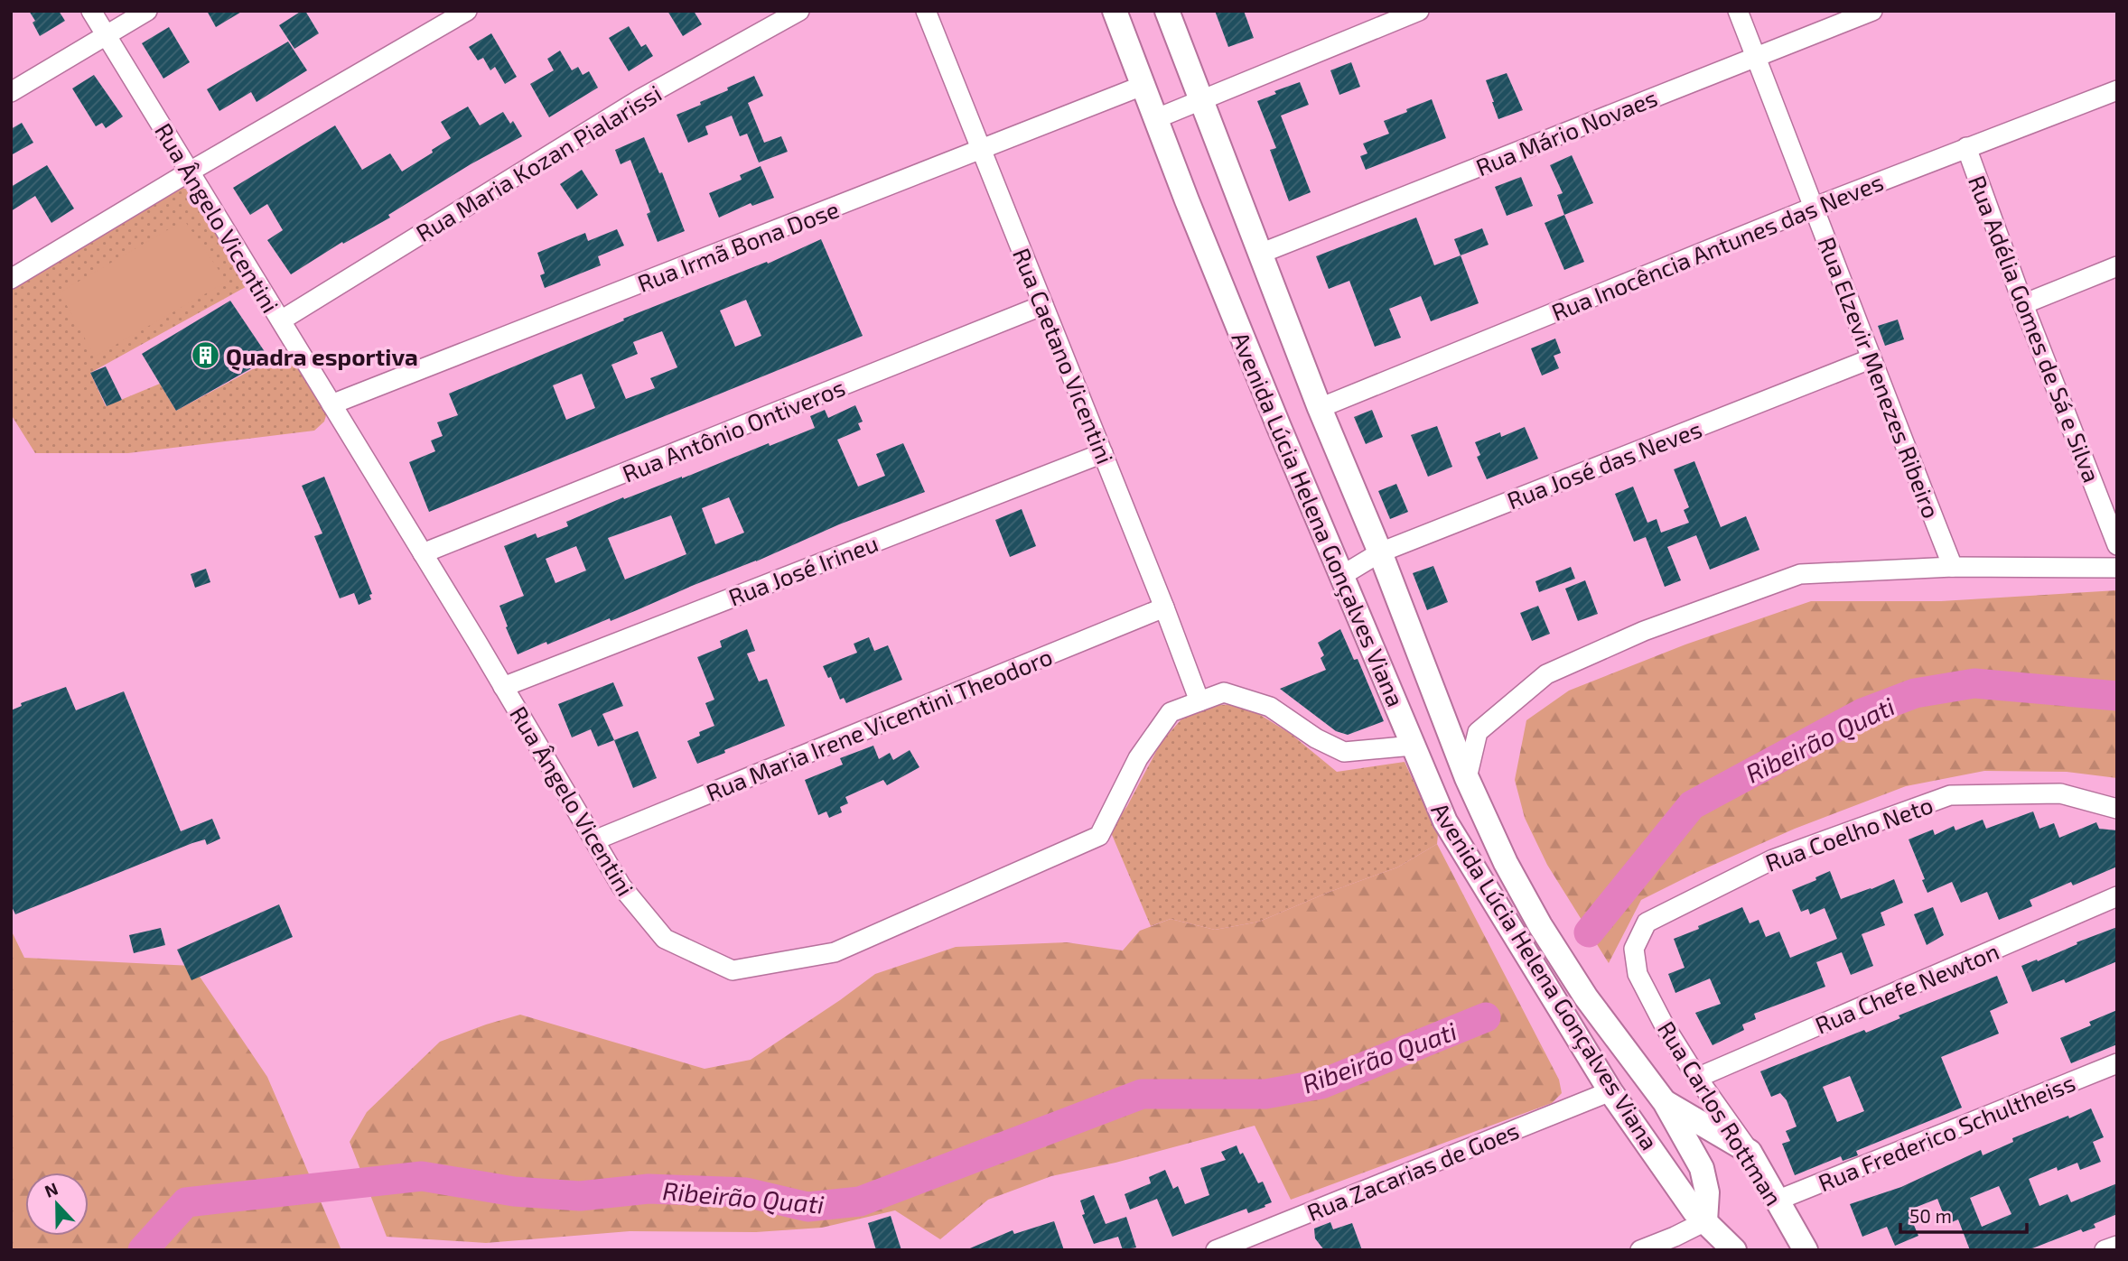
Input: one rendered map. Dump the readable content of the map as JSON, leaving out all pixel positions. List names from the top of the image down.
{
  "streets": {
    "street": [
      "Rua Mário Novaes",
      "Rua Maria Kozan Pialarissi",
      "Rua Ângelo Vicentini",
      "Rua Irmã Bona Dose",
      "Rua Inocência Antunes das Neves",
      "Rua Adélia Gomes de Sá e Silva",
      "Rua Caetano Vicentini",
      "Rua Elzevir Menezes Ribeiro",
      "Rua Antônio Ontiveros",
      "Rua José das Neves",
      "Avenida Lúcia Helena Gonçalves Viana",
      "Rua José Irineu",
      "Rua Maria Irene Vicentini Theodoro",
      "Rua Coelho Neto",
      "Rua Chefe Newton",
      "Rua Carlos Rottman",
      "Rua Frederico Schultheiss",
      "Rua Zacarias de Goes"
    ]
  },
  "crossings": [
    ["Rua Mário Novaes", "Rua Elzevir Menezes Ribeiro"],
    ["Rua Mário Novaes", "Avenida Lúcia Helena Gonçalves Viana"],
    ["Rua Maria Kozan Pialarissi", "Rua Ângelo Vicentini"],
    ["Rua Ângelo Vicentini", "Rua Irmã Bona Dose"],
    ["Rua Ângelo Vicentini", "Rua Caetano Vicentini"],
    ["Rua Ângelo Vicentini", "Rua Antônio Ontiveros"],
    ["Rua Ângelo Vicentini", "Avenida Lúcia Helena Gonçalves Viana"],
    ["Rua Ângelo Vicentini", "Rua José Irineu"],
    ["Rua Ângelo Vicentini", "Rua Maria Irene Vicentini Theodoro"],
    ["Rua Irmã Bona Dose", "Rua Caetano Vicentini"],
    ["Rua Irmã Bona Dose", "Avenida Lúcia Helena Gonçalves Viana"],
    ["Rua Inocência Antunes das Neves", "Rua Adélia Gomes de Sá e Silva"],
    ["Rua Inocência Antunes das Neves", "Rua Elzevir Menezes Ribeiro"],
    ["Rua Inocência Antunes das Neves", "Avenida Lúcia Helena Gonçalves Viana"],
    ["Rua Caetano Vicentini", "Rua Antônio Ontiveros"],
    ["Rua Caetano Vicentini", "Rua José Irineu"],
    ["Rua Caetano Vicentini", "Rua Maria Irene Vicentini Theodoro"],
    ["Rua Elzevir Menezes Ribeiro", "Rua José das Neves"],
    ["Rua José das Neves", "Avenida Lúcia Helena Gonçalves Viana"],
    ["Avenida Lúcia Helena Gonçalves Viana", "Rua Zacarias de Goes"],
    ["Rua Coelho Neto", "Rua Carlos Rottman"],
    ["Rua Chefe Newton", "Rua Carlos Rottman"],
    ["Rua Carlos Rottman", "Rua Frederico Schultheiss"]
  ],
  "water": ["Ribeirão Quati"],
  "places": {
    "building": ["Quadra esportiva"]
  },
  "scale_bar": "50 m",
  "north": "top"
}
